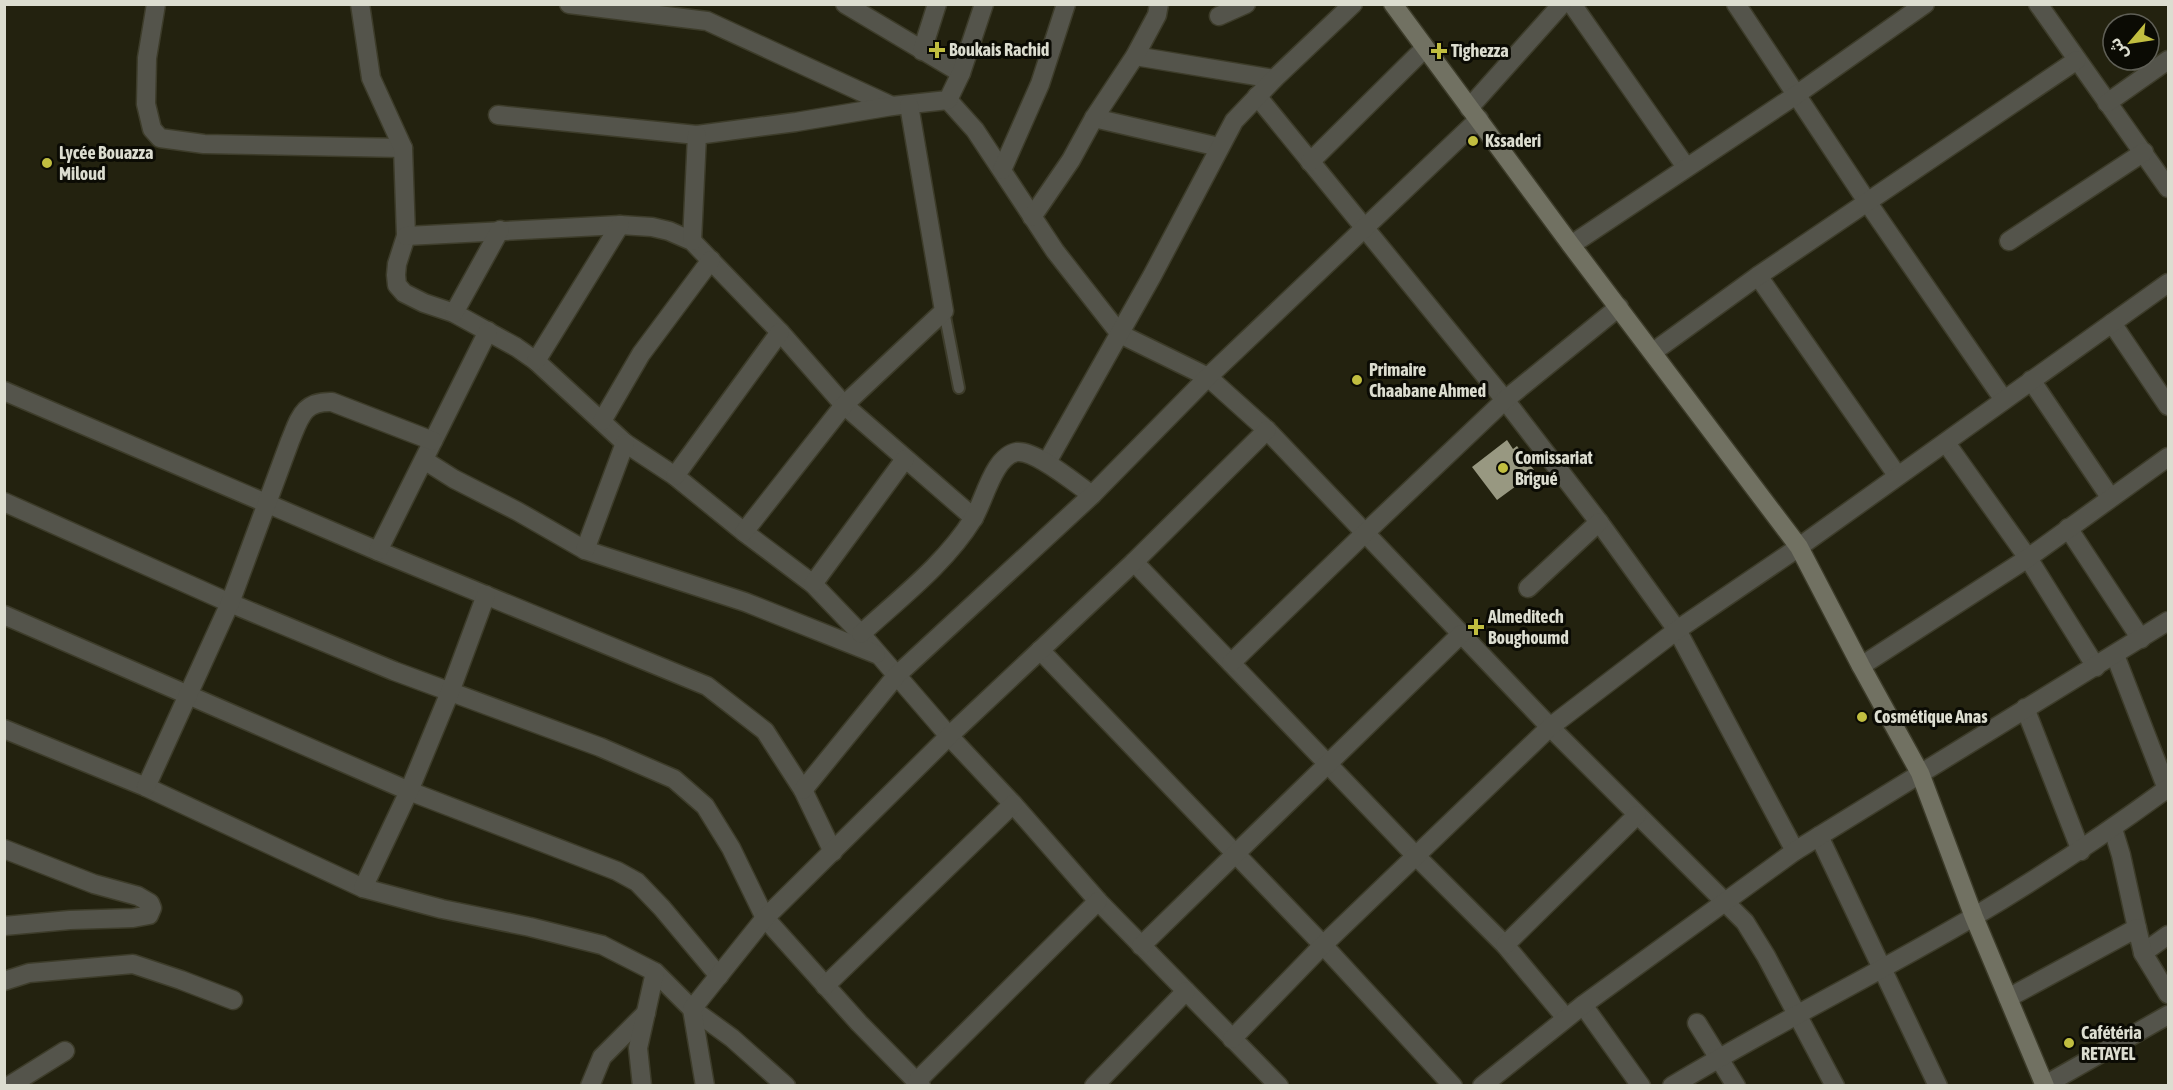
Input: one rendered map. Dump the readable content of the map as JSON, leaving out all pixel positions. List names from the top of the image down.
{
  "places": {
    "health": ["Boukais Rachid", "Tighezza", "Almeditech Boughoumd"],
    "other": [
      "Kssaderi",
      "Lycée Bouazza Miloud",
      "Primaire Chaabane Ahmed",
      "Comissariat Brigué",
      "Cosmétique Anas",
      "Cafétéria RETAYEL"
    ]
  },
  "north": "bottom left"
}
